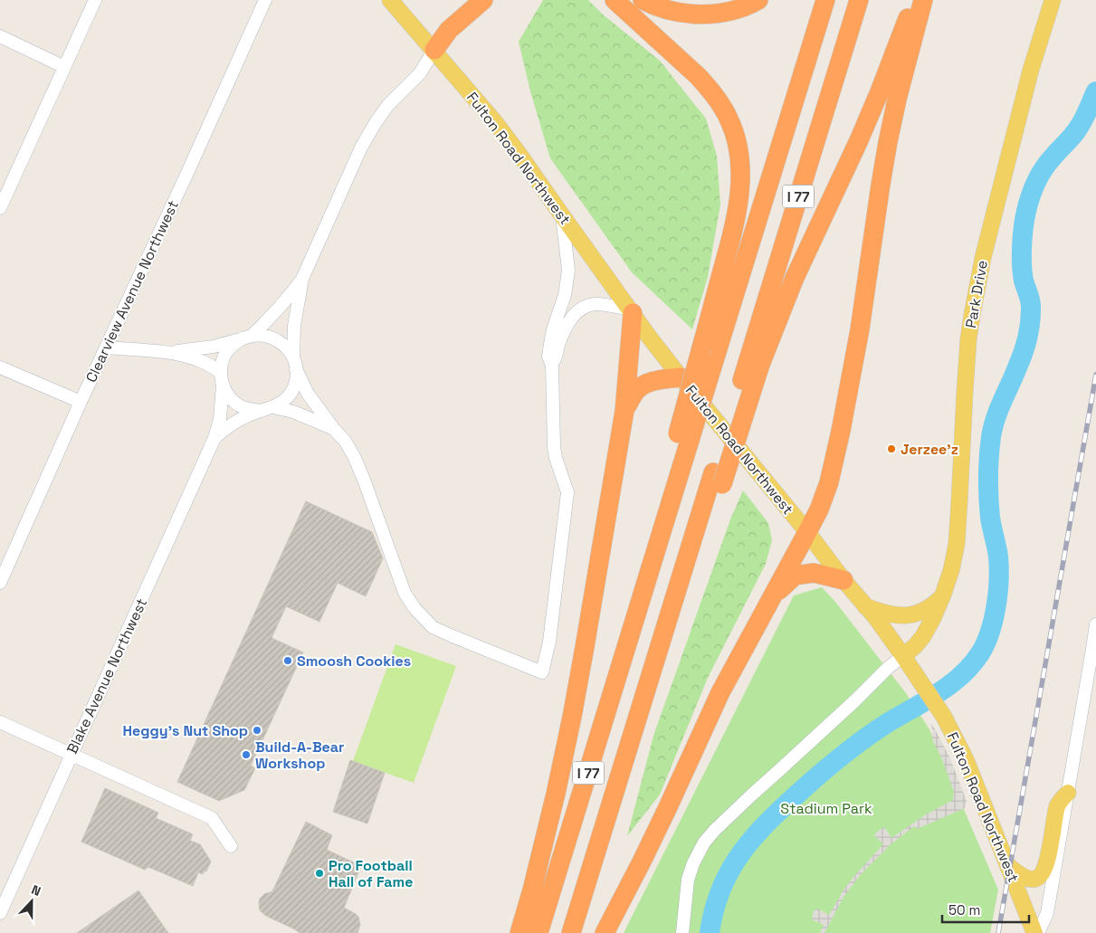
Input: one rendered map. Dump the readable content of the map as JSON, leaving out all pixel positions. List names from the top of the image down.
{
  "streets": {
    "highway": ["I 77"],
    "main road": ["Fulton Road Northwest", "Park Drive"],
    "street": ["Clearview Avenue Northwest", "Blake Avenue Northwest"]
  },
  "crossings": [
    ["Fulton Road Northwest", "Park Drive"]
  ],
  "parks": ["Stadium Park"],
  "places": [
    "Jerzee'z",
    "Smoosh Cookies",
    "Heggy's Nut Shop",
    "Build-A-Bear Workshop",
    "Pro Football Hall of Fame"
  ],
  "scale_bar": "50 m",
  "north": "top"
}
